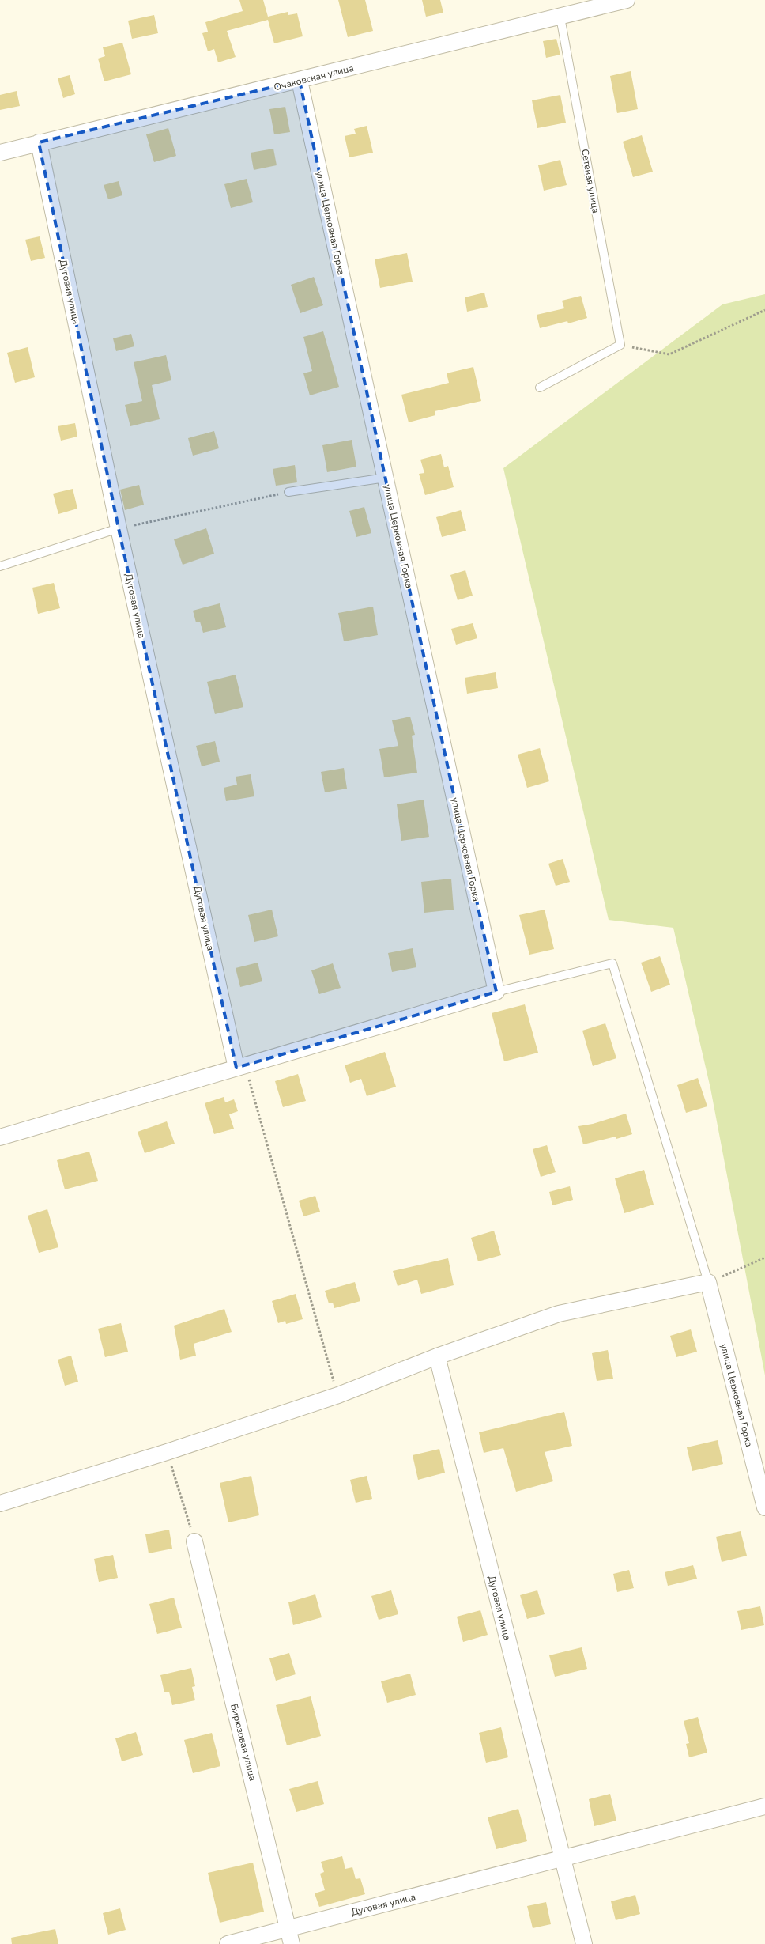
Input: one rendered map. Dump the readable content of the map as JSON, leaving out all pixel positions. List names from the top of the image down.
{
  "streets": {
    "street": [
      "Очаковская улица",
      "улица Церковная Горка",
      "Дуговая улица",
      "Бирюзовая улица"
    ],
    "lane": ["Сетевая улица"]
  },
  "crossings": [
    ["Очаковская улица", "Сетевая улица"],
    ["Очаковская улица", "улица Церковная Горка"],
    ["Очаковская улица", "Дуговая улица"],
    ["Дуговая улица", "Бирюзовая улица"]
  ]
}
